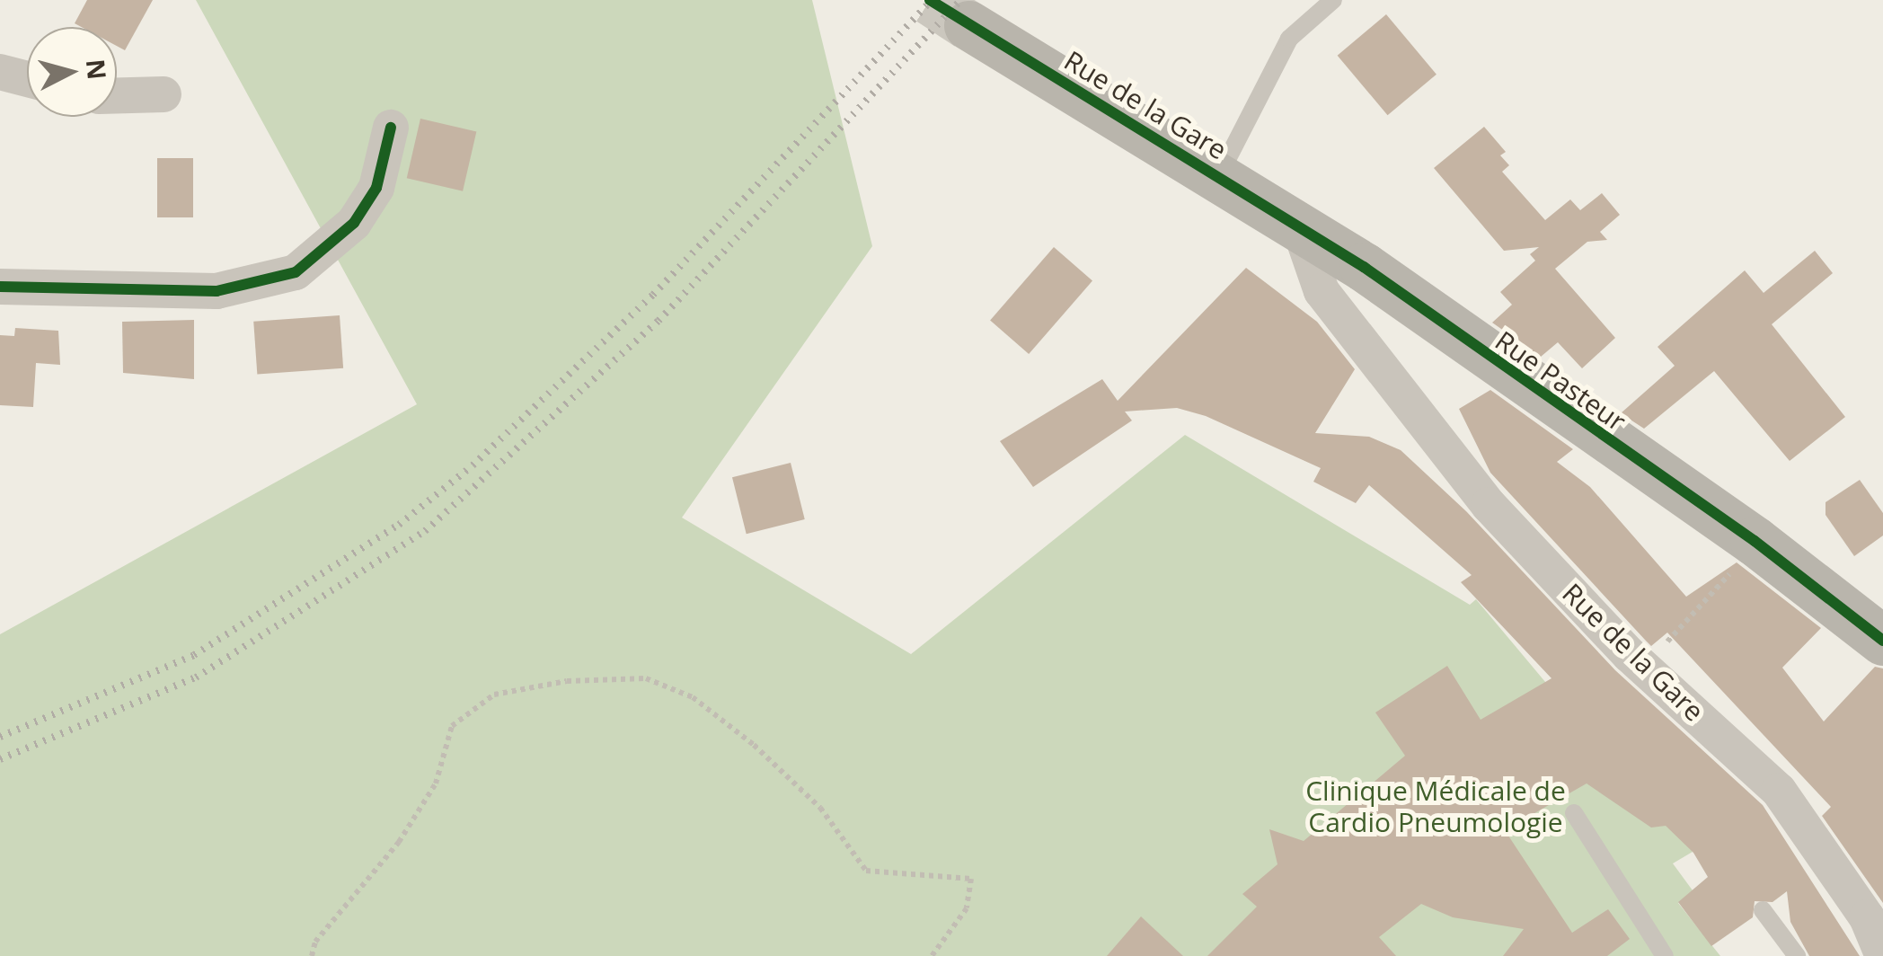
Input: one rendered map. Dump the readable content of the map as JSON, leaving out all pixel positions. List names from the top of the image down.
{
  "streets": {
    "street": ["Rue de la Gare", "Rue Pasteur"]
  },
  "crossings": [
    ["Rue de la Gare", "Rue Pasteur"]
  ],
  "parks": ["Clinique Médicale de Cardio Pneumologie"],
  "north": "right"
}
